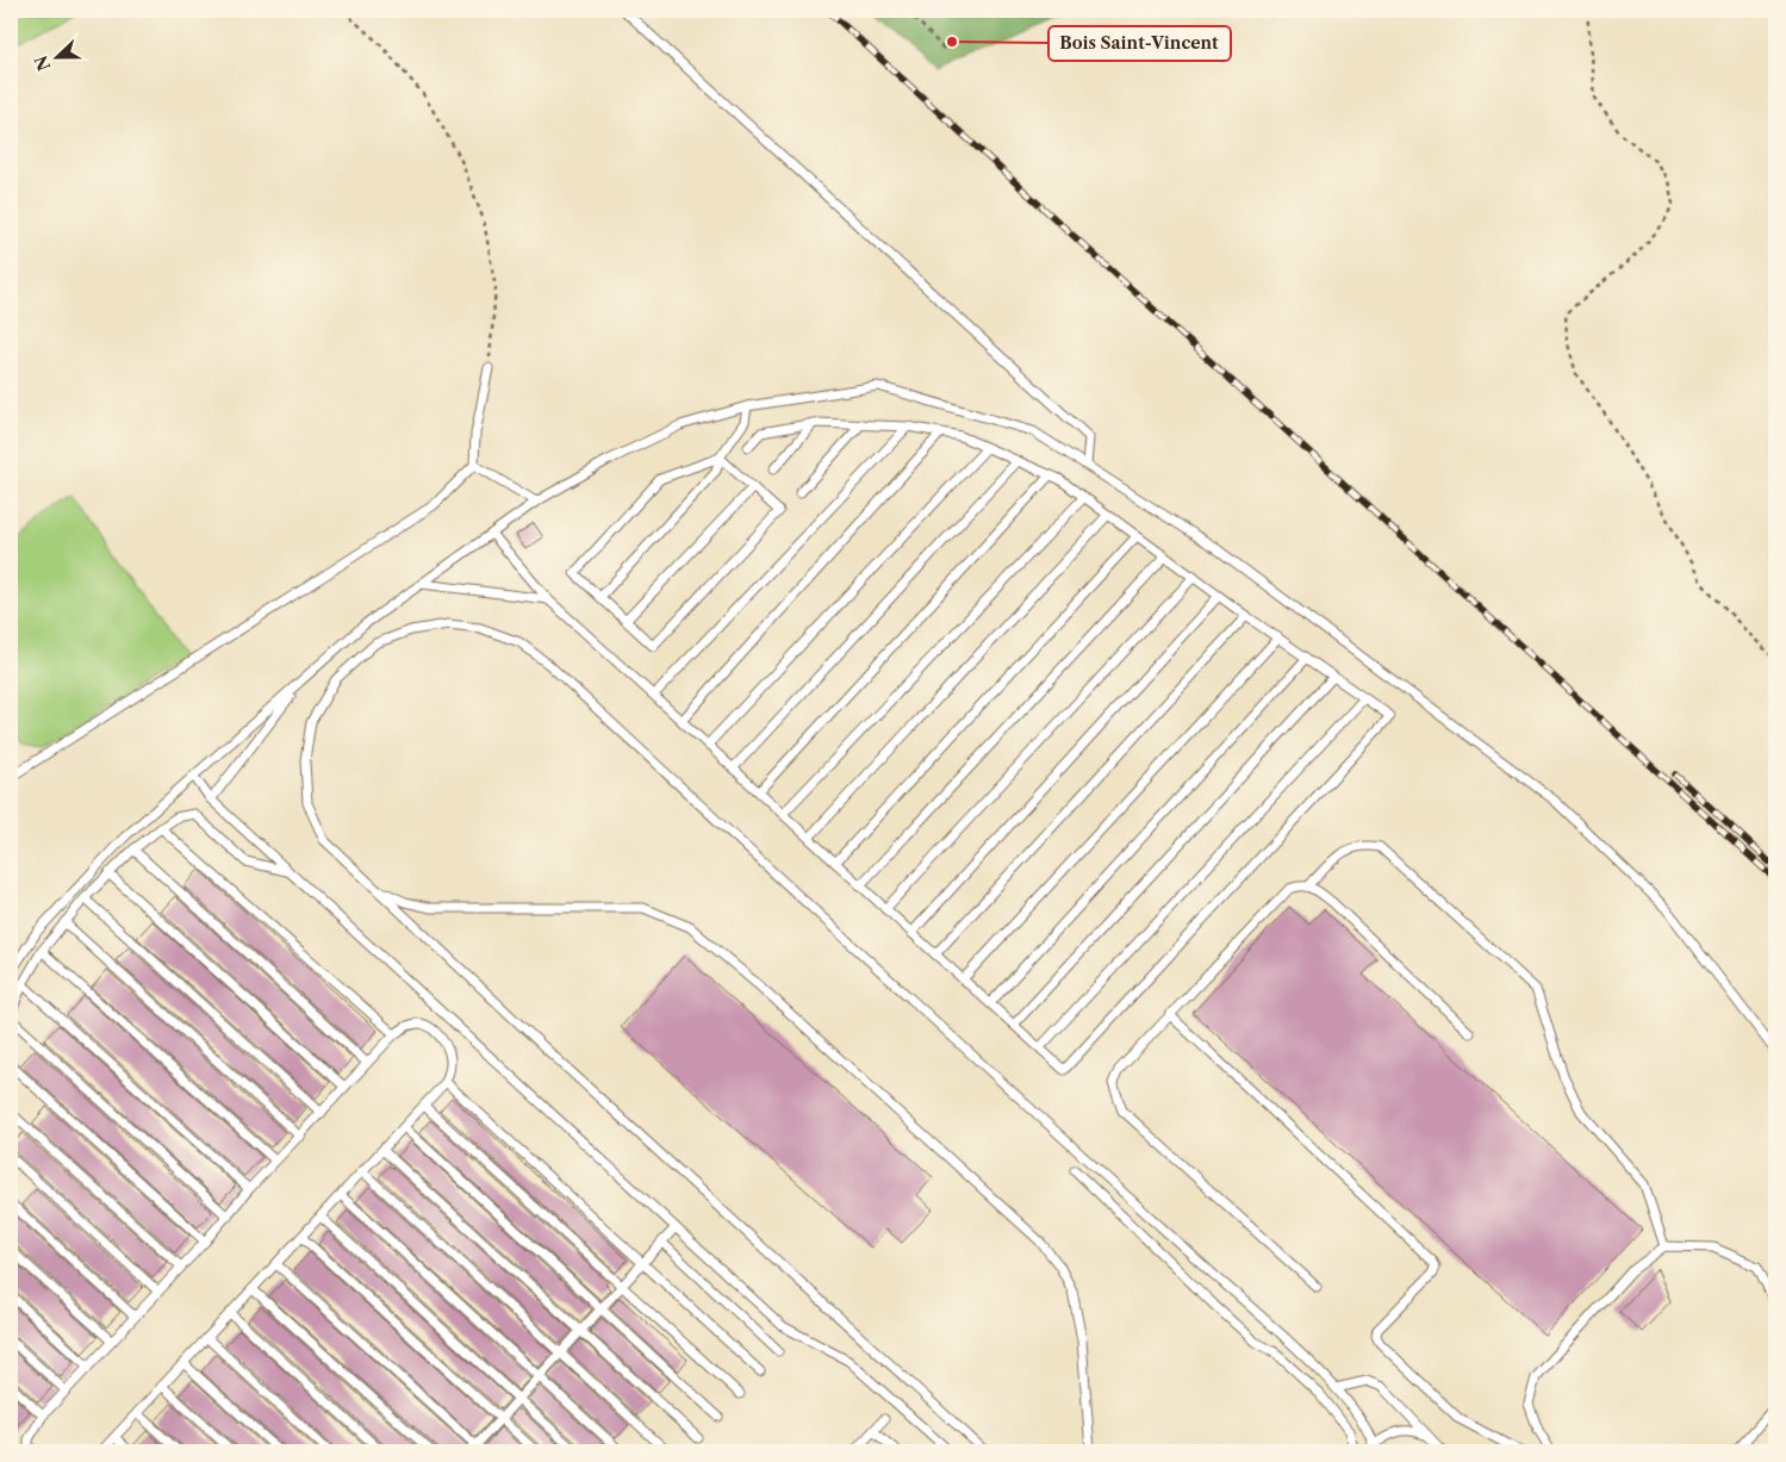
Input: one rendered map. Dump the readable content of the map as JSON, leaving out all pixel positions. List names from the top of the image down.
{
  "places": ["Bois Saint-Vincent"],
  "north": "left"
}
